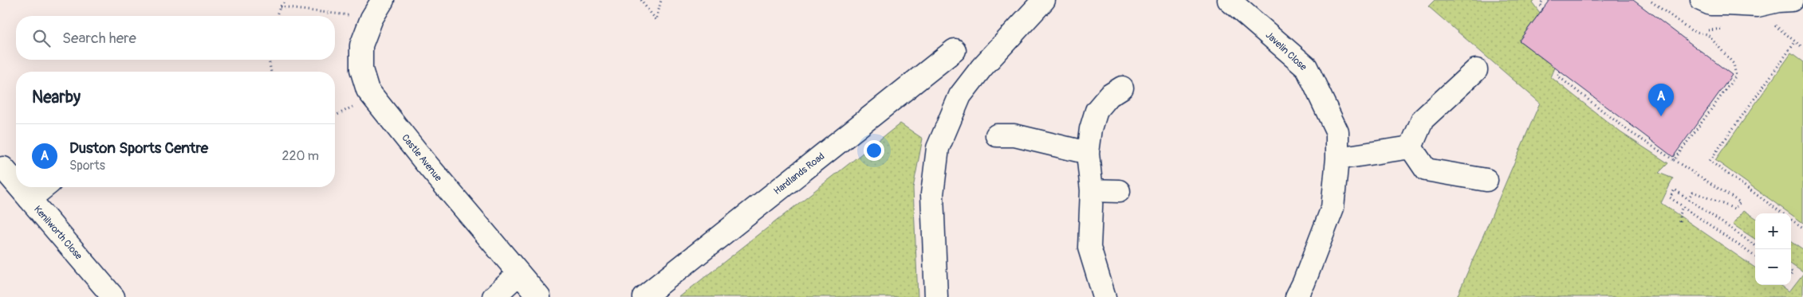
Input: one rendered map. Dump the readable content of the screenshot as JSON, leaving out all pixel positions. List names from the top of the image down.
{
  "streets": {
    "street": [
      "Javelin Close",
      "Castle Avenue",
      "Hardlands Road",
      "Kenilworth Close"
    ]
  },
  "page": {
    "search": "Search here",
    "heading": "Nearby",
    "pins": "A",
    "list": [
      {
        "mark": "A",
        "name": "Duston Sports Centre",
        "note": "Sports",
        "value": "220 m"
      }
    ],
    "map_buttons": ["+", "−"]
  }
}
